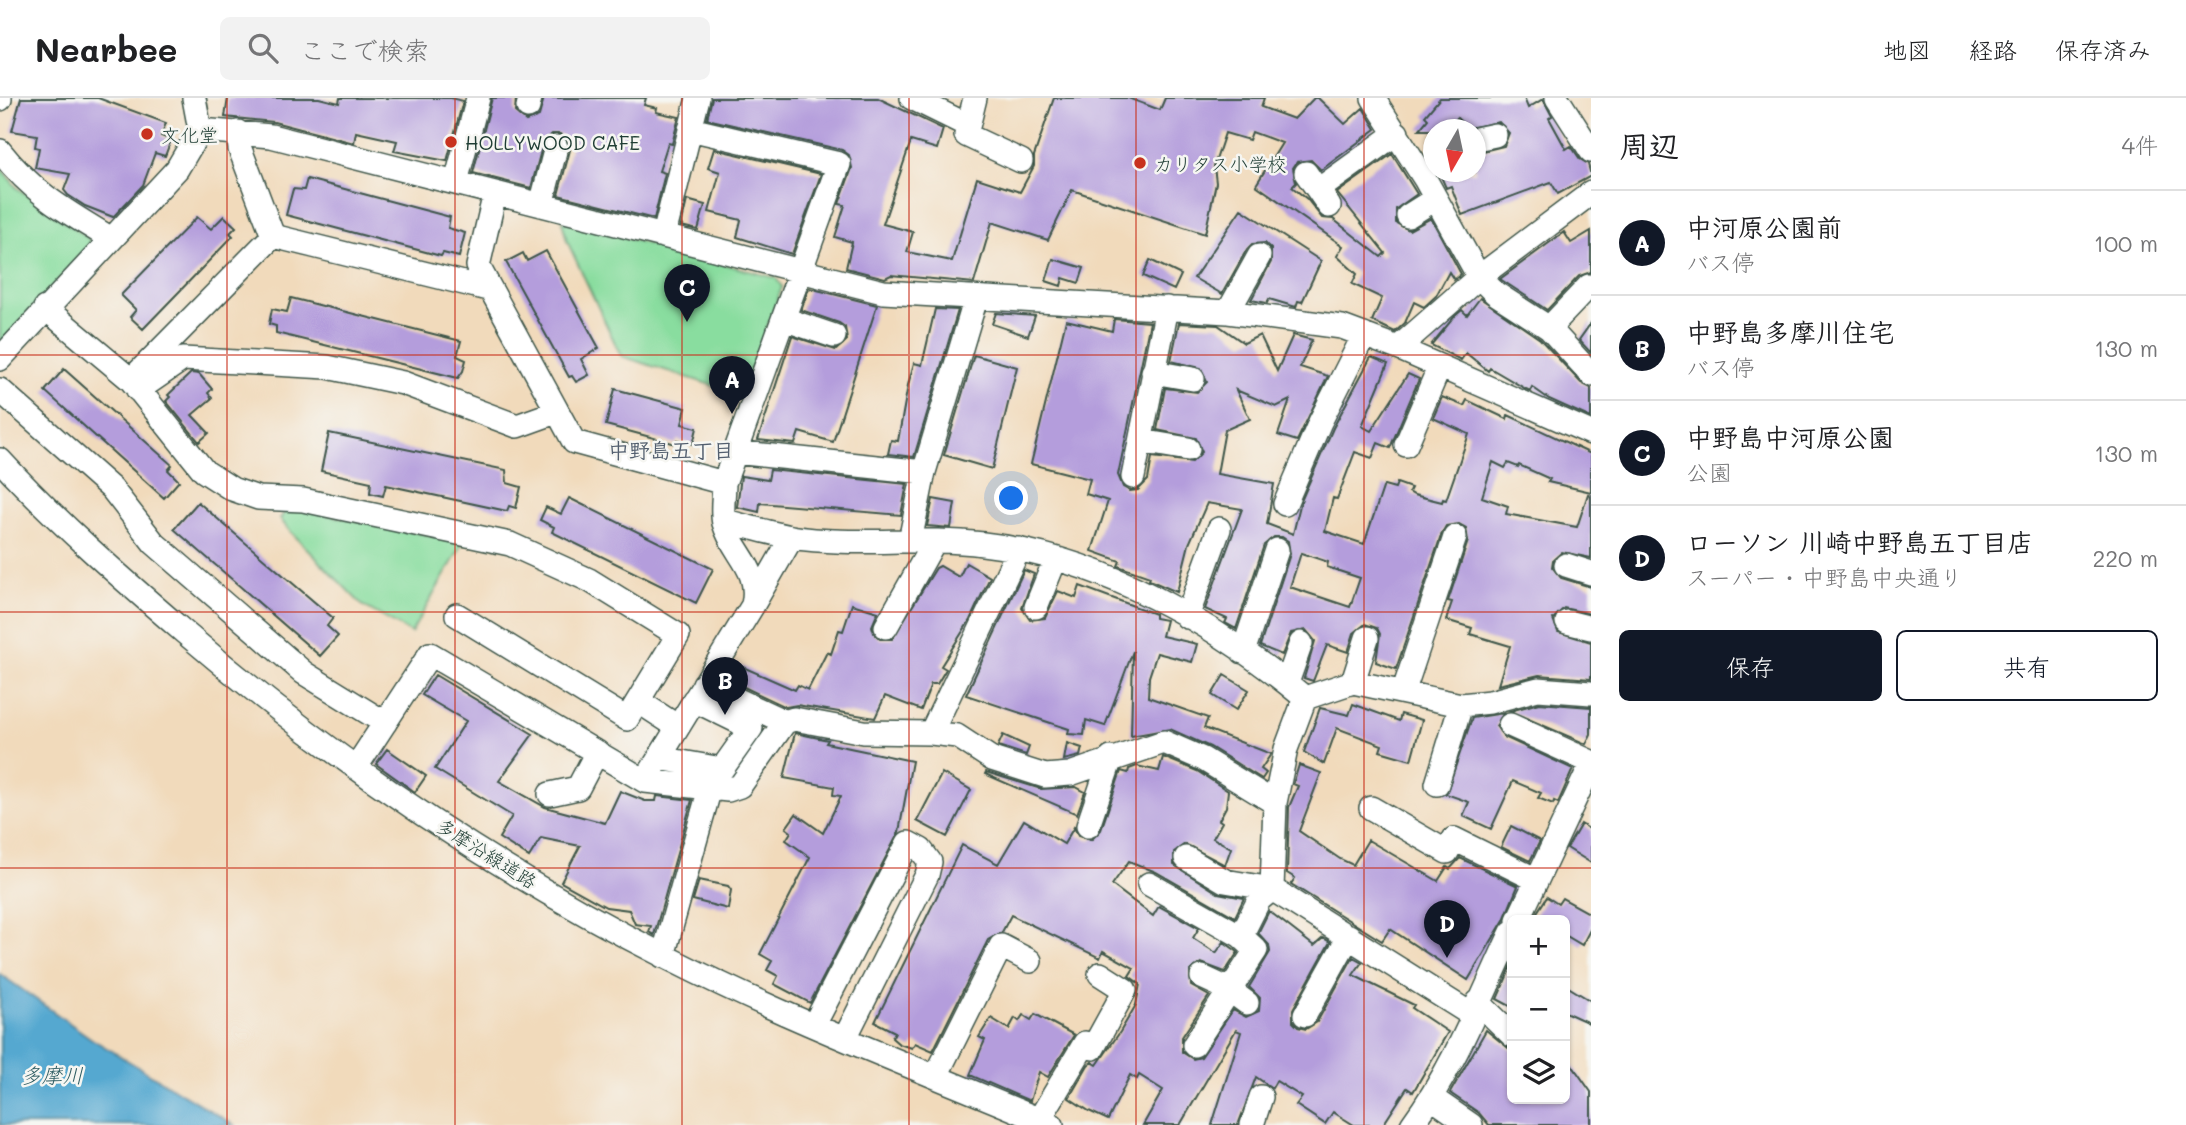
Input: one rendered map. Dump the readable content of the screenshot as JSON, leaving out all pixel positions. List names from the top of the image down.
{
  "streets": {
    "street": ["多摩沿線道路"]
  },
  "districts": ["中野島五丁目"],
  "water": ["多摩川"],
  "places": ["文化堂", "HOLLYWOOD CAFE", "カリタス小学校"],
  "north": "bottom",
  "page": {
    "header": "Nearbee",
    "search": "ここで検索",
    "nav": ["地図", "経路", "保存済み"],
    "heading": ["周辺", "4件"],
    "list": [
      {
        "mark": "A",
        "name": "中河原公園前",
        "note": "バス停",
        "value": "100 m"
      },
      {
        "mark": "B",
        "name": "中野島多摩川住宅",
        "note": "バス停",
        "value": "130 m"
      },
      {
        "mark": "C",
        "name": "中野島中河原公園",
        "note": "公園",
        "value": "130 m"
      },
      {
        "mark": "D",
        "name": "ローソン 川崎中野島五丁目店",
        "note": "スーパー · 中野島中央通り",
        "value": "220 m"
      }
    ],
    "pins": [
      "C",
      "A",
      "B",
      "D"
    ],
    "buttons": ["保存", "共有"],
    "map_buttons": ["+", "−"]
  }
}
